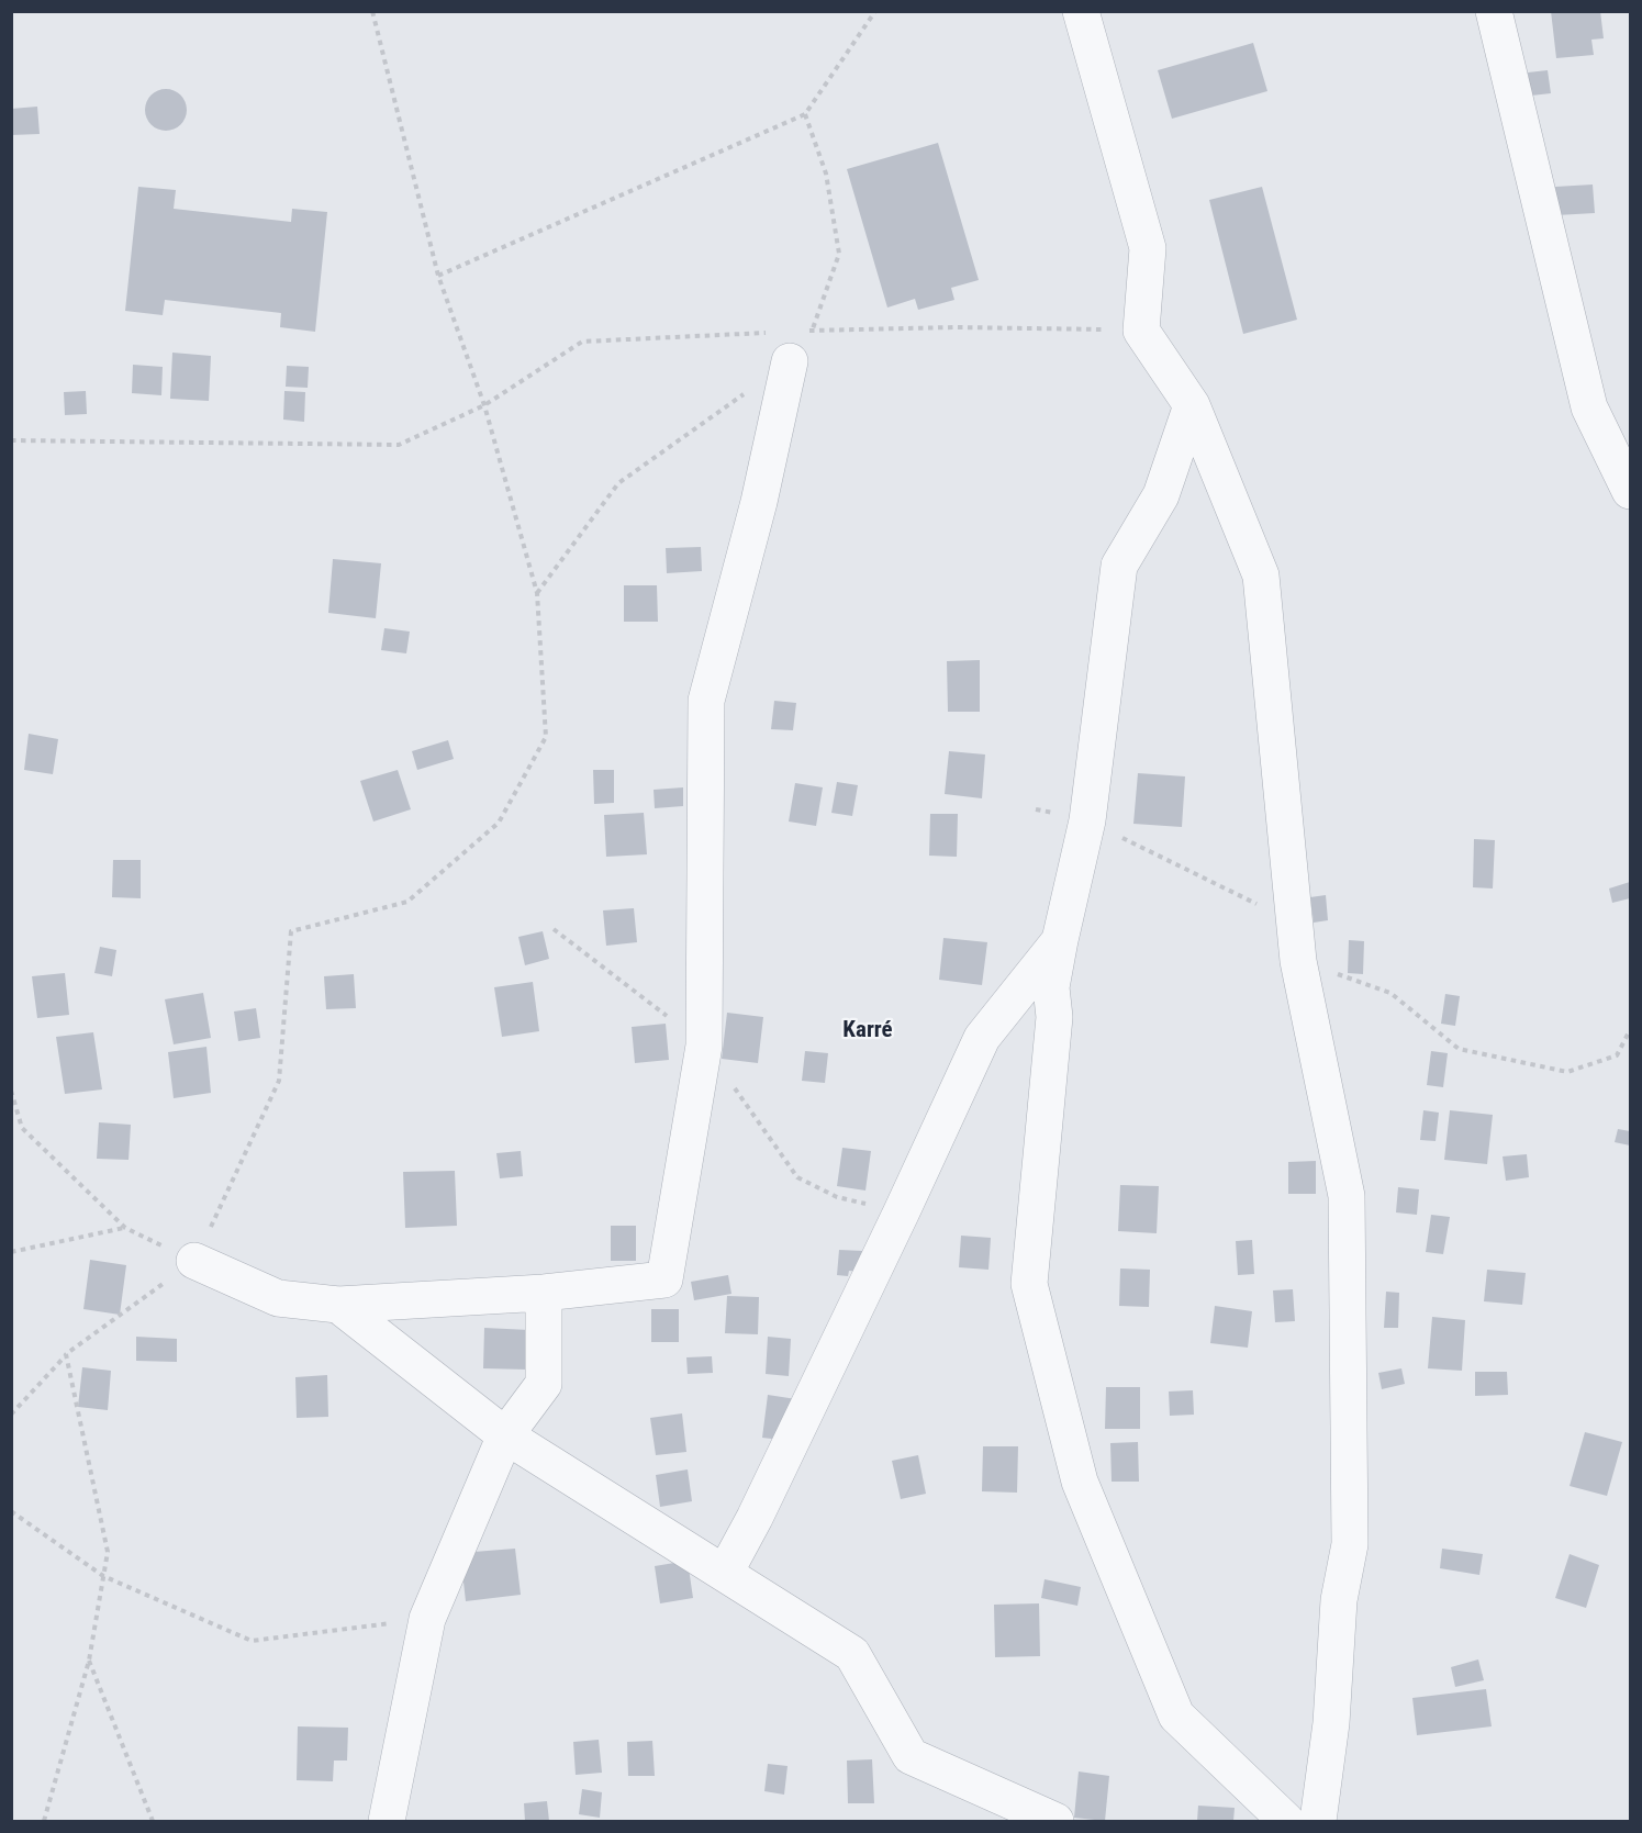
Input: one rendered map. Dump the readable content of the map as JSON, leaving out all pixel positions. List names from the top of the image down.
{
  "districts": ["Karré"]
}
